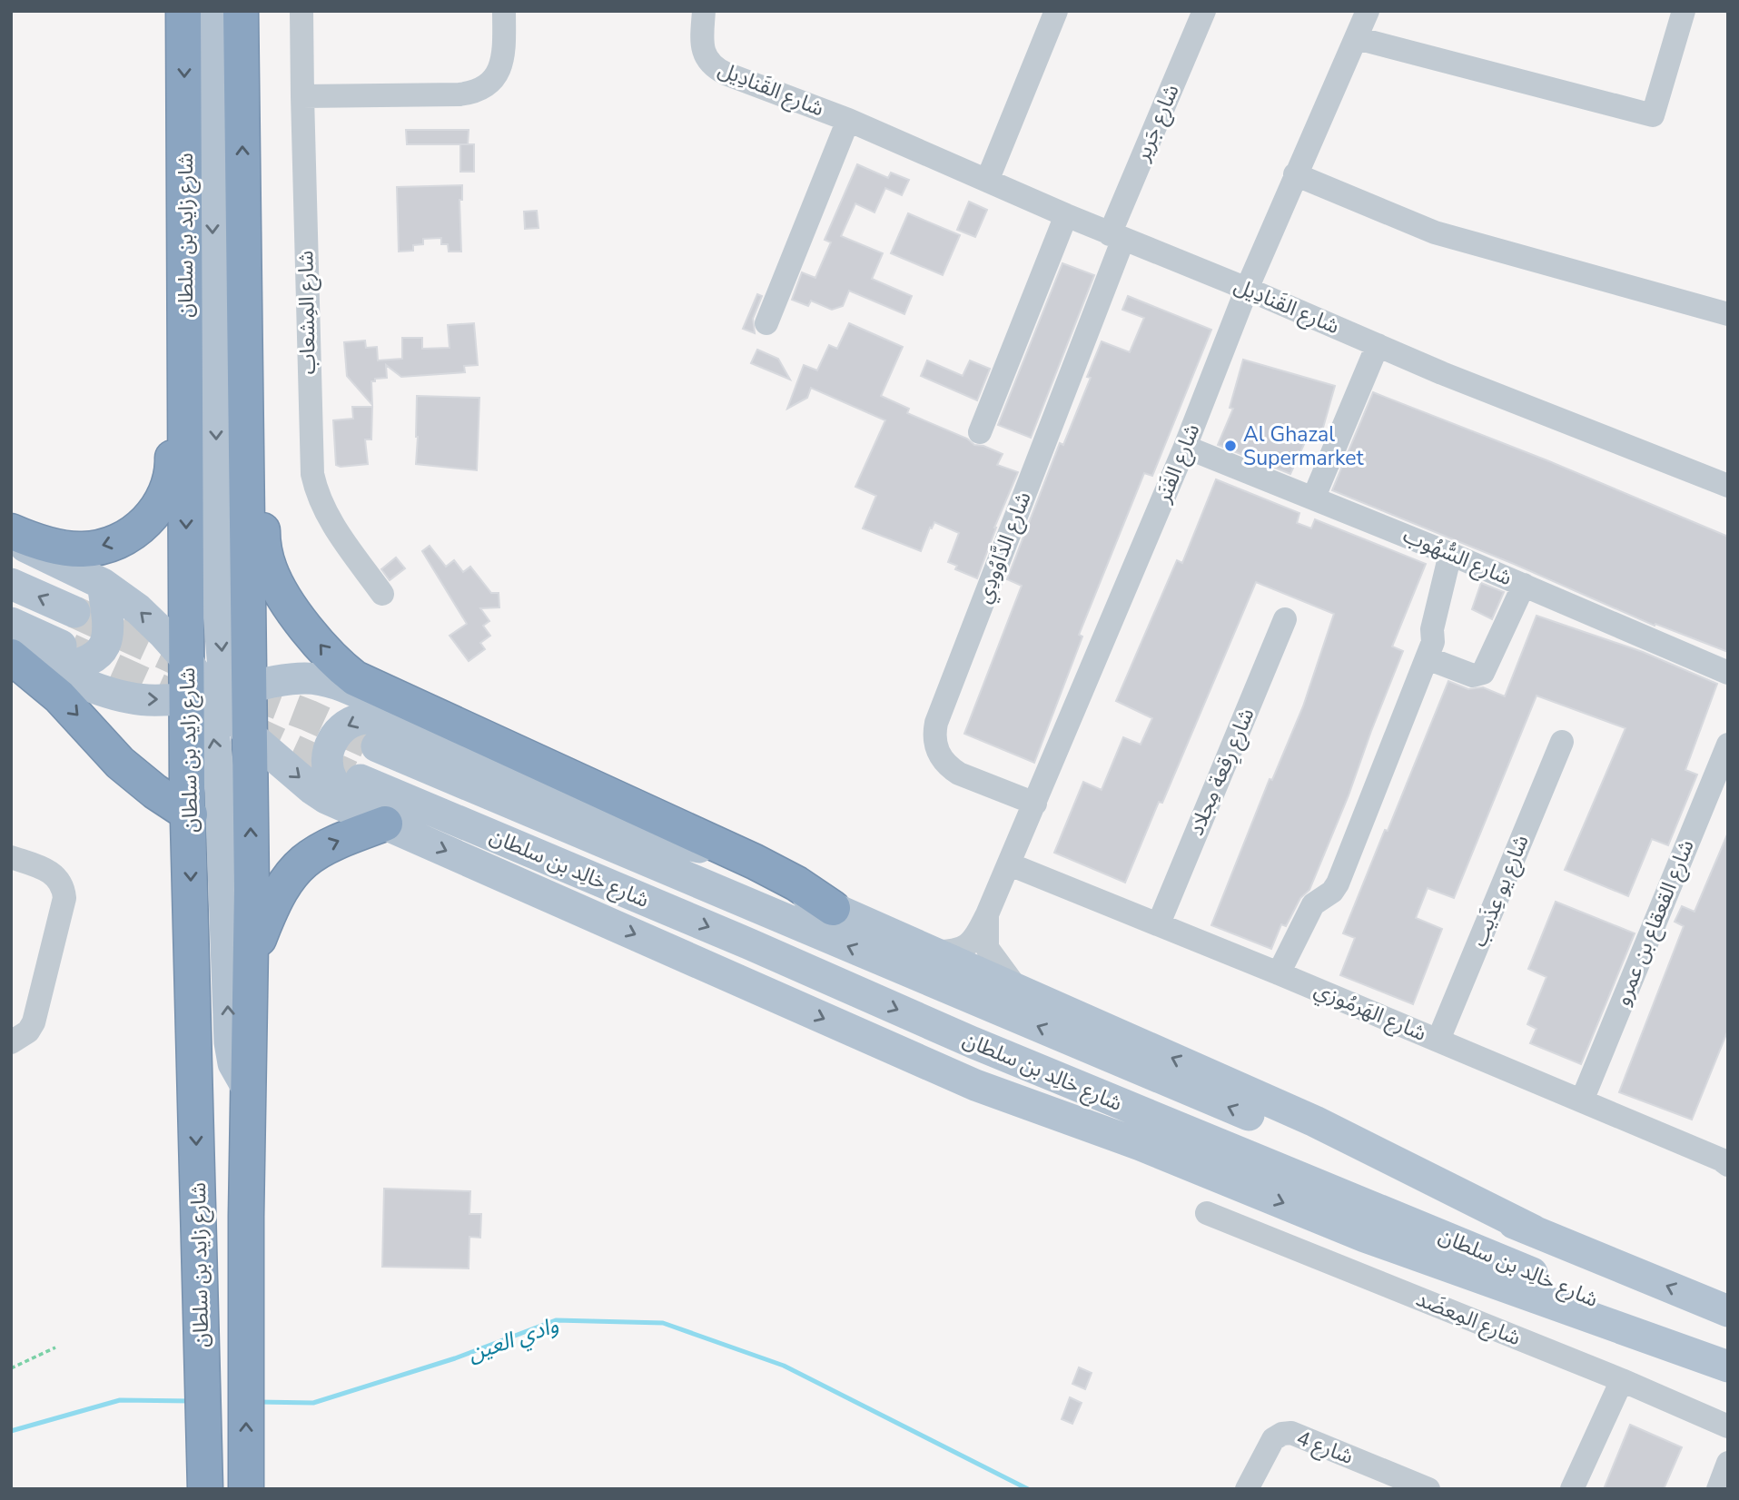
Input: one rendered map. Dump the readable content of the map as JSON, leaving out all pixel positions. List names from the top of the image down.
{
  "streets": {
    "highway": ["شارع زايد بن سلطان"],
    "main road": ["شارع خالِد بن سلطان"],
    "street": [
      "شارع القَنادِيل",
      "شارع جَرير",
      "شارع المِشعاب",
      "شارع الفَنَر",
      "شارع الدَّاوُودِي",
      "شارع السُّهُوب",
      "شارع رِقعة مِجلاد",
      "شارع يو عِذَيب",
      "شارع القعقاع بن عمرو",
      "شارع الهَرمُوزي",
      "شارع المِعضَد",
      "شارع 4"
    ]
  },
  "crossings": [
    ["شارع القَنادِيل", "شارع جَرير"],
    ["شارع القَنادِيل", "شارع الفَنَر"],
    ["شارع القَنادِيل", "شارع الدَّاوُودِي"],
    ["شارع جَرير", "شارع الدَّاوُودِي"],
    ["شارع الفَنَر", "شارع الدَّاوُودِي"],
    ["شارع الفَنَر", "شارع السُّهُوب"],
    ["شارع الفَنَر", "شارع الهَرمُوزي"],
    ["شارع رِقعة مِجلاد", "شارع الهَرمُوزي"],
    ["شارع يو عِذَيب", "شارع الهَرمُوزي"],
    ["شارع القعقاع بن عمرو", "شارع الهَرمُوزي"]
  ],
  "water": ["وادي العين"],
  "places": ["Al Ghazal Supermarket"]
}
